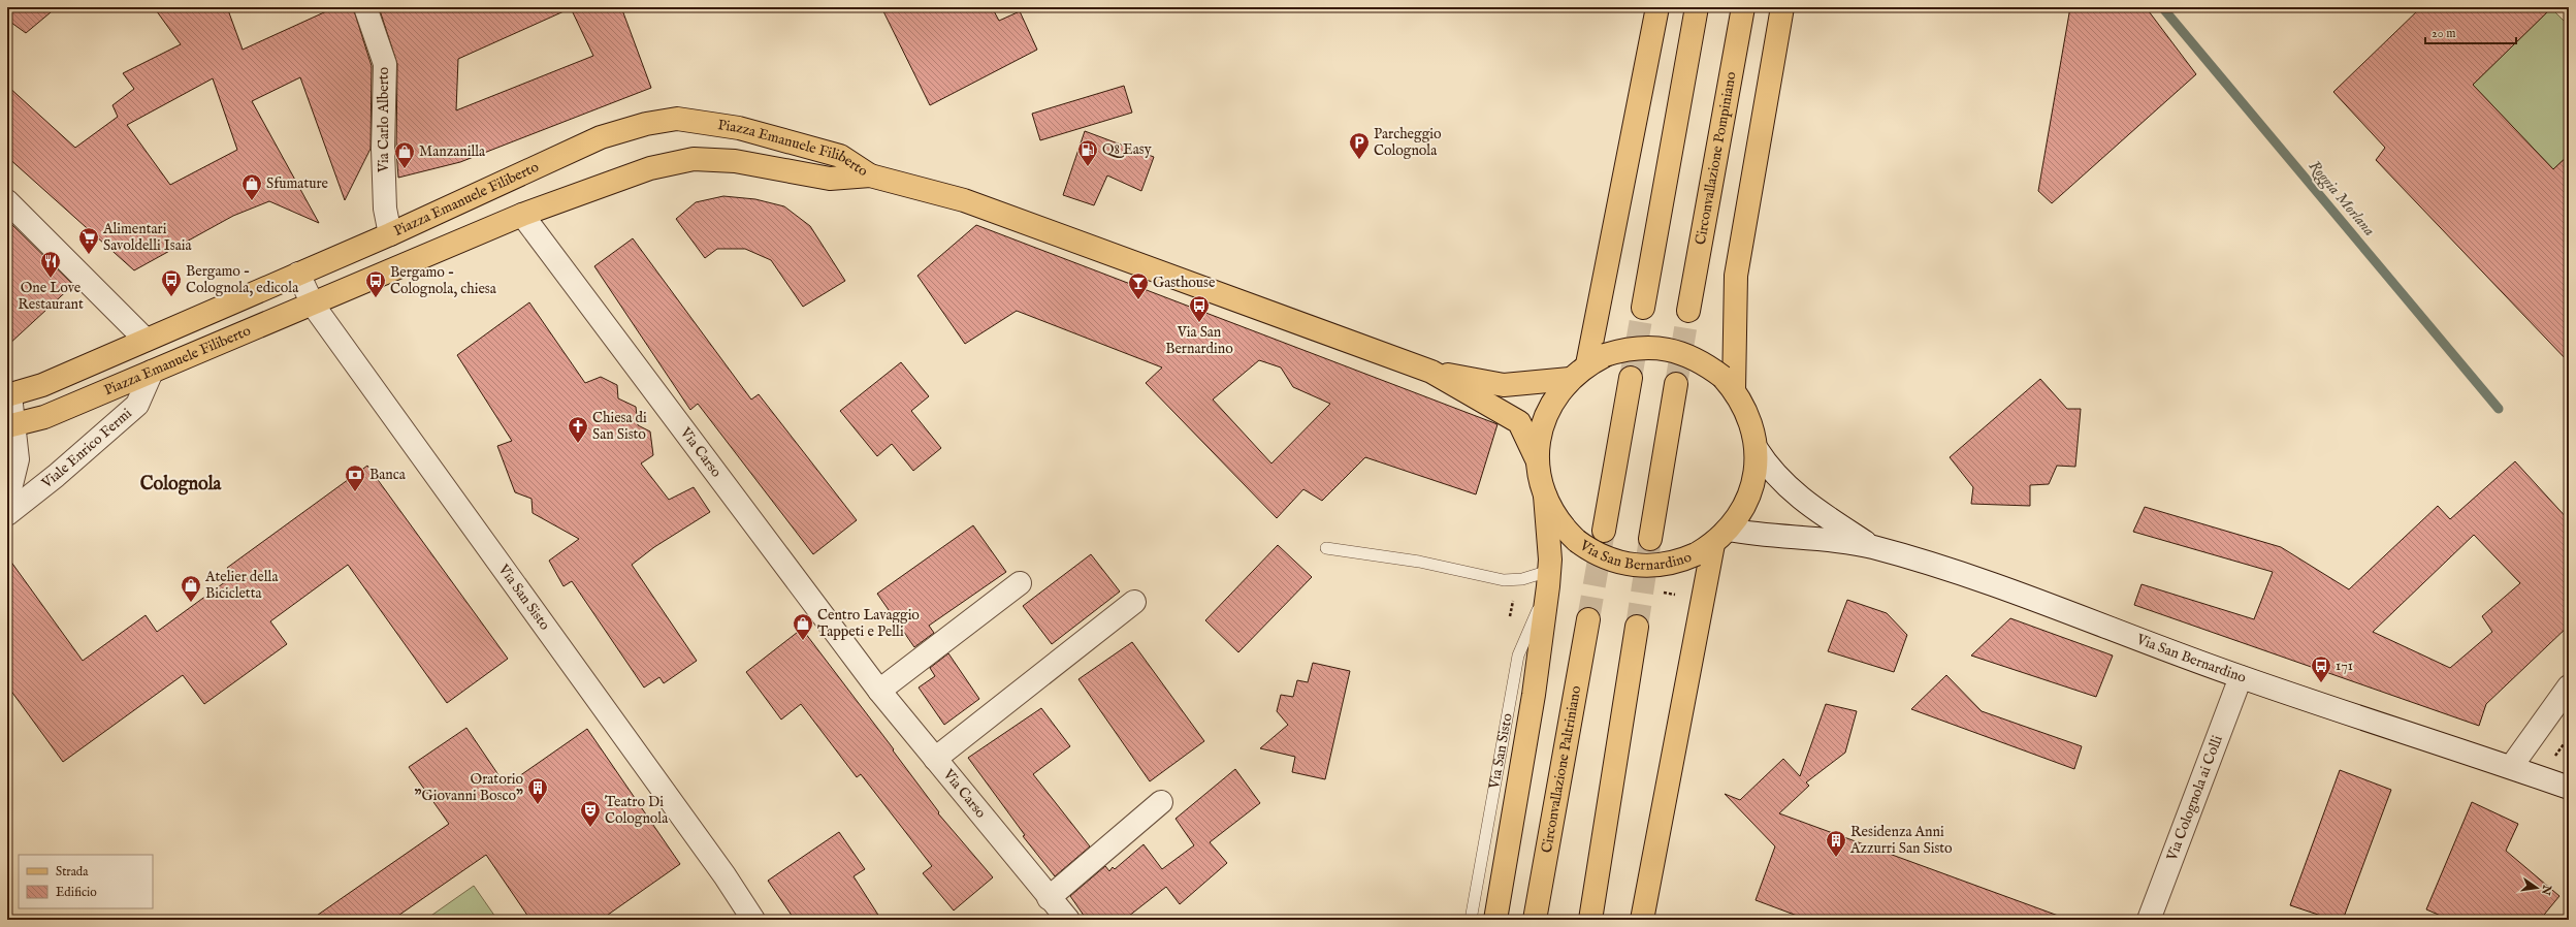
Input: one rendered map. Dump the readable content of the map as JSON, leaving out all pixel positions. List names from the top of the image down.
{
  "streets": {
    "main road": [
      "Piazza Emanuele Filiberto",
      "Circonvallazione Pompiniano",
      "Via San Bernardino",
      "Circonvallazione Paltriniano"
    ],
    "street": [
      "Via Carlo Alberto",
      "Viale Enrico Fermi",
      "Via Carso",
      "Via San Sisto",
      "Via Colognola ai Colli"
    ]
  },
  "crossings": [
    ["Via Carlo Alberto", "Piazza Emanuele Filiberto"],
    ["Piazza Emanuele Filiberto", "Viale Enrico Fermi"],
    ["Piazza Emanuele Filiberto", "Via Carso"],
    ["Piazza Emanuele Filiberto", "Via San Bernardino"],
    ["Piazza Emanuele Filiberto", "Via San Sisto"],
    ["Via San Bernardino", "Via Colognola ai Colli"]
  ],
  "districts": ["Colognola"],
  "water": ["Roggia Morlana"],
  "places": {
    "parking": ["Parcheggio Colognola"],
    "fuel station": ["Q8 Easy"],
    "shop": [
      "Manzanilla",
      "Sfumature",
      "Atelier della Bicicletta",
      "Centro Lavaggio Tappeti e Pelli"
    ],
    "supermarket": ["Alimentari Savoldelli Isaia"],
    "restaurant": ["One Love Restaurant"],
    "bus stop": [
      "Bergamo - Colognola, edicola",
      "Bergamo - Colognola, chiesa",
      "Via San Bernardino",
      "171"
    ],
    "bar": ["Gasthouse"],
    "church": ["Chiesa di San Sisto"],
    "bank": ["Banca"],
    "building": ["Oratorio \"Giovanni Bosco\"", "Residenza Anni Azzurri San Sisto"],
    "theatre": ["Teatro Di Colognola"]
  },
  "legend": ["Strada", "Edificio"],
  "scale_bar": "20 m",
  "north": "right"
}
